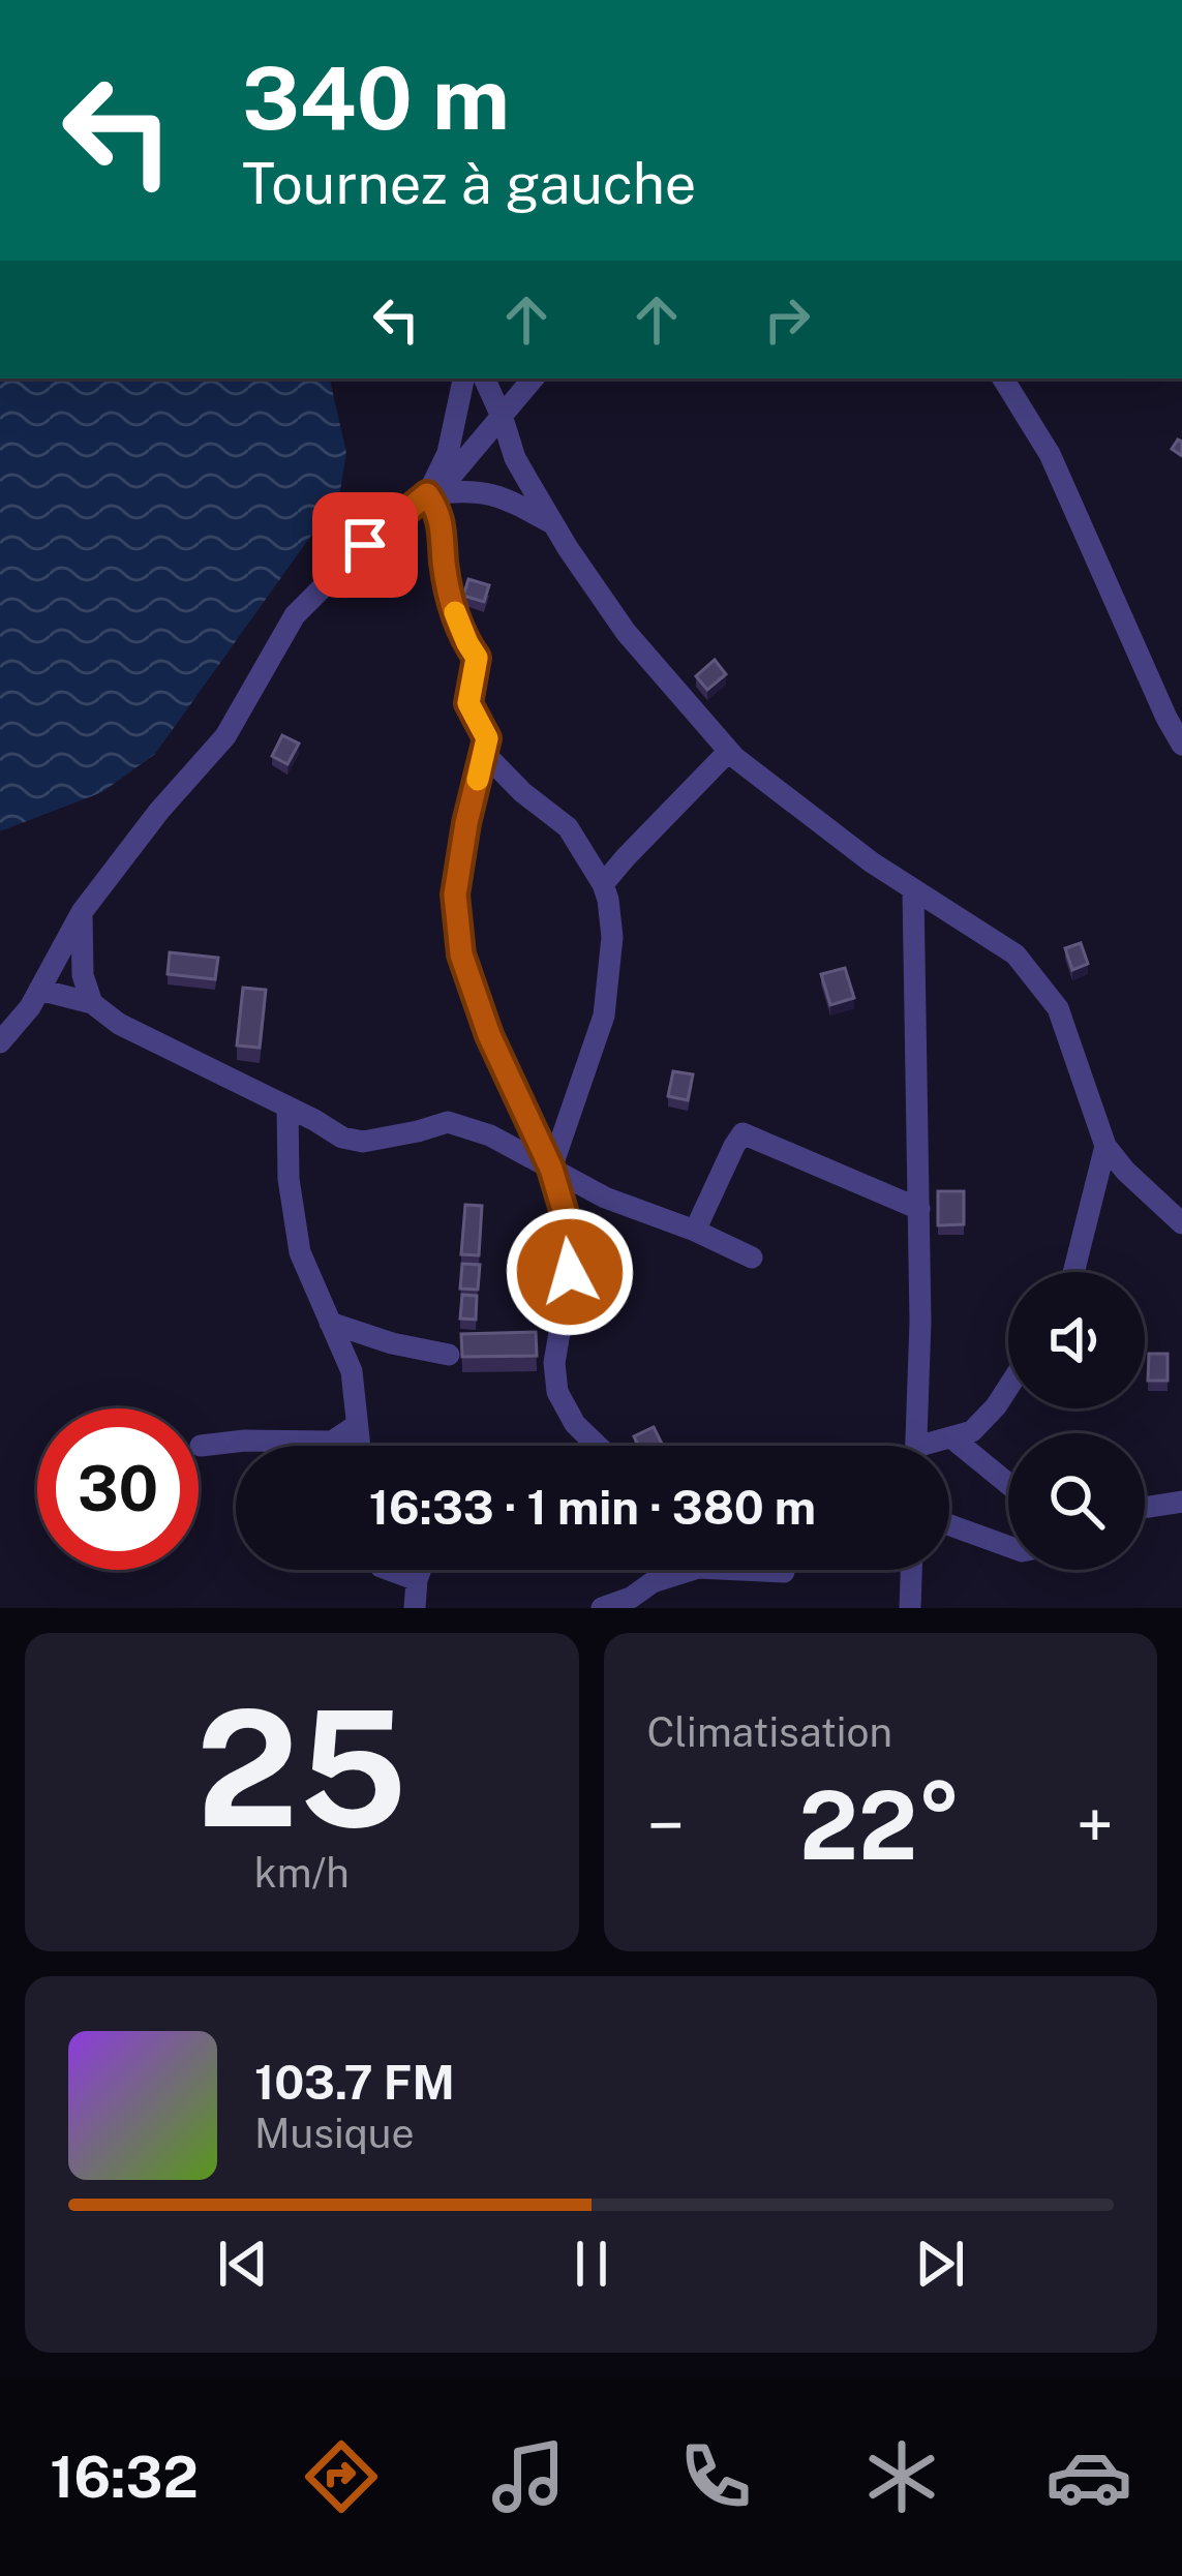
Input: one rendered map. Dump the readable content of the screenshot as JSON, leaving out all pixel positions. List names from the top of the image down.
{
  "page": {
    "turn": ["340 m", "Tournez à gauche"],
    "limit": "30",
    "trip": "16:33 · 1 min · 380 m",
    "tile": [
      ["25", "km/h"],
      "Climatisation"
    ],
    "heat": ["−", "22°", "+"],
    "song": ["103.7 FM", "Musique"],
    "tabs": "16:32"
  }
}
